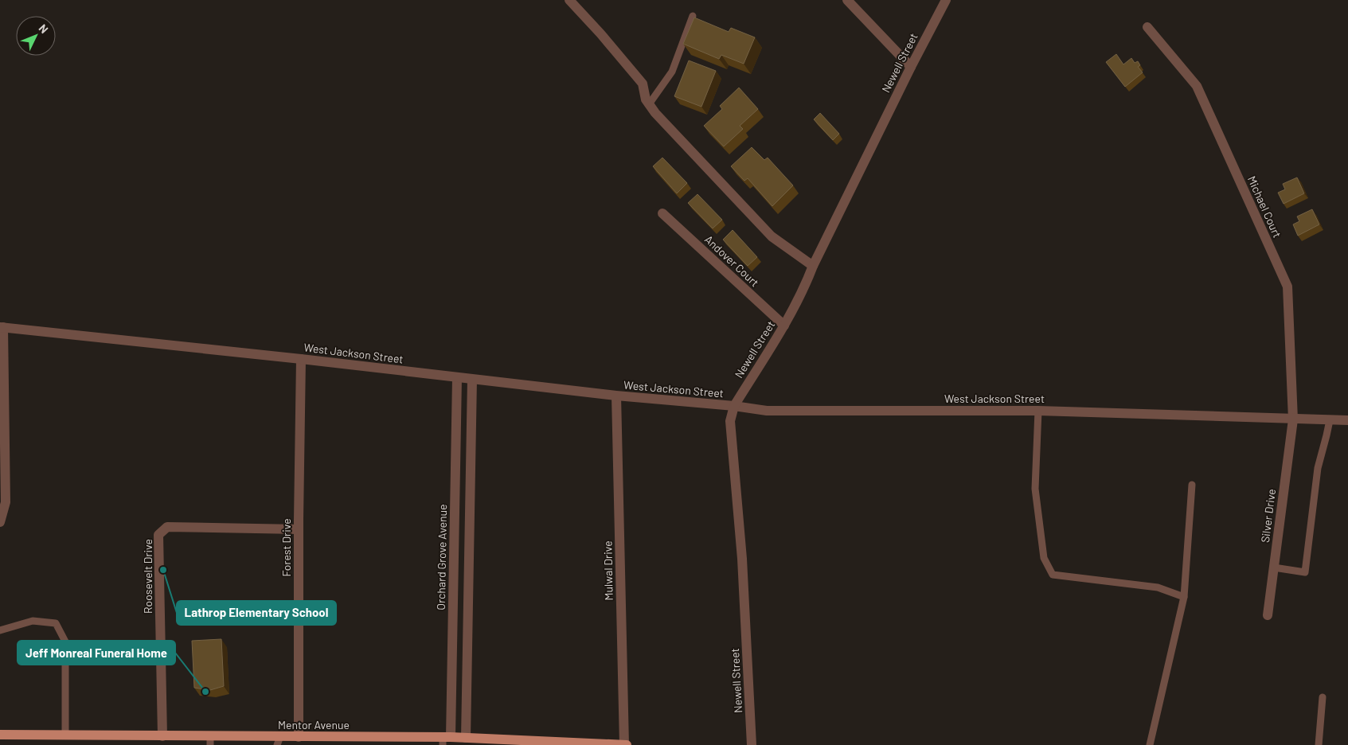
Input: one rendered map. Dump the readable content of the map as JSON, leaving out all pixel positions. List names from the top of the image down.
{
  "streets": {
    "main road": ["Mentor Avenue"],
    "street": [
      "Newell Street",
      "Michael Court",
      "Andover Court",
      "West Jackson Street",
      "Silver Drive",
      "Forest Drive",
      "Orchard Grove Avenue",
      "Mulwal Drive",
      "Roosevelt Drive"
    ]
  },
  "crossings": [
    ["Newell Street", "Andover Court"],
    ["Newell Street", "West Jackson Street"],
    ["Michael Court", "West Jackson Street"],
    ["Michael Court", "Silver Drive"],
    ["West Jackson Street", "Silver Drive"],
    ["West Jackson Street", "Forest Drive"],
    ["West Jackson Street", "Orchard Grove Avenue"],
    ["West Jackson Street", "Mulwal Drive"],
    ["Forest Drive", "Roosevelt Drive"],
    ["Forest Drive", "Mentor Avenue"],
    ["Orchard Grove Avenue", "Mentor Avenue"],
    ["Mulwal Drive", "Mentor Avenue"],
    ["Roosevelt Drive", "Mentor Avenue"]
  ],
  "places": ["Lathrop Elementary School", "Jeff Monreal Funeral Home"],
  "north": "top right"
}
